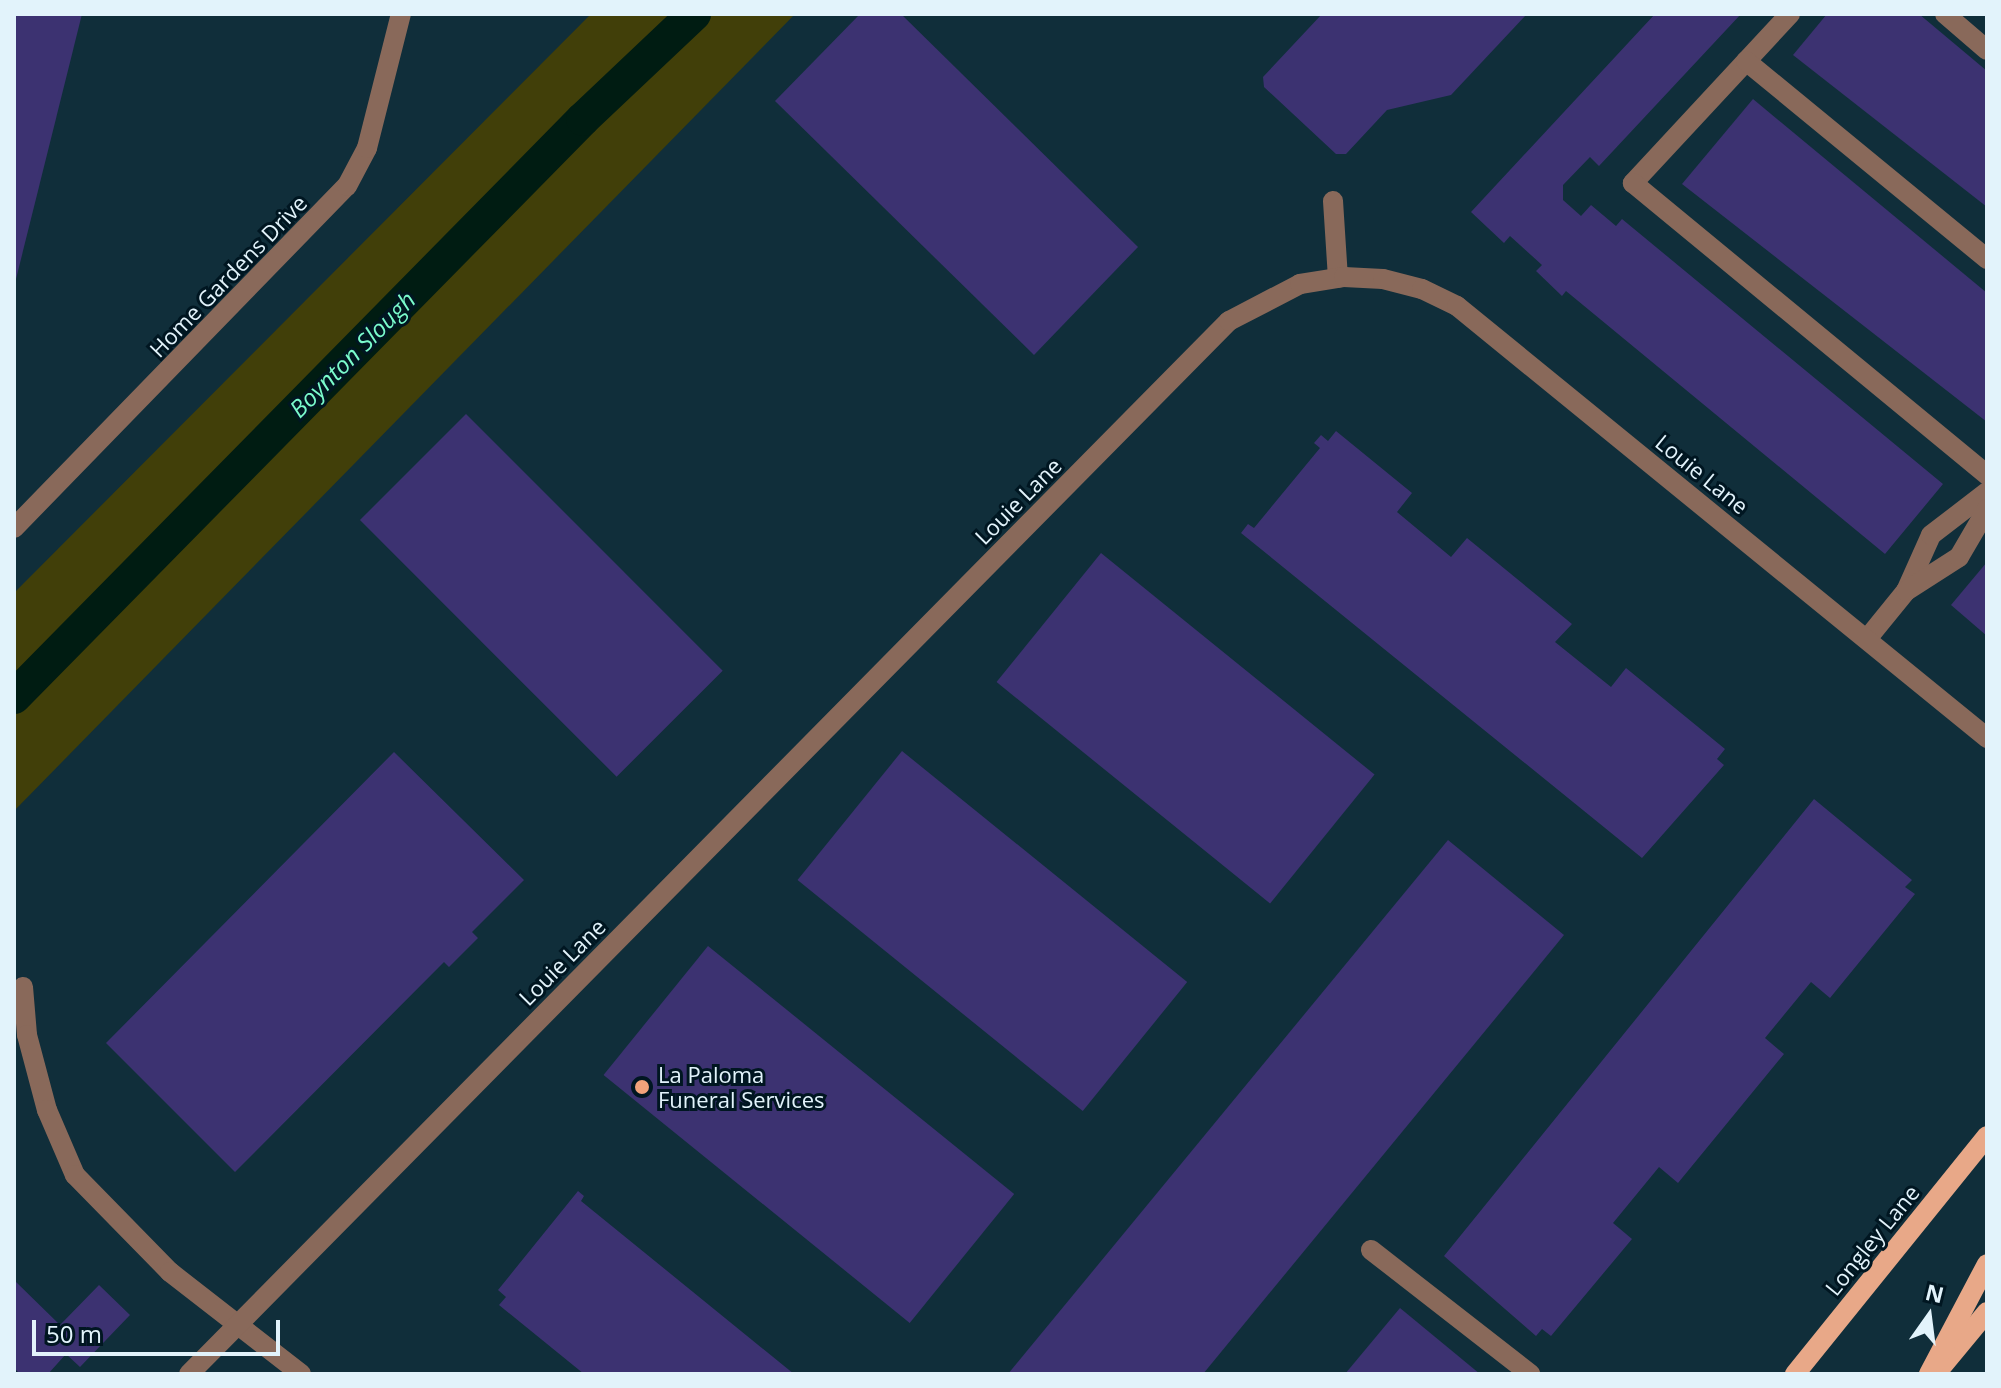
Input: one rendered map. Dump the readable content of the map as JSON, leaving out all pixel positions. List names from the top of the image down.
{
  "streets": {
    "main road": ["Longley Lane"],
    "street": ["Home Gardens Drive", "Louie Lane"]
  },
  "water": ["Boynton Slough"],
  "places": ["La Paloma Funeral Services"],
  "scale_bar": "50 m",
  "north": "top"
}
